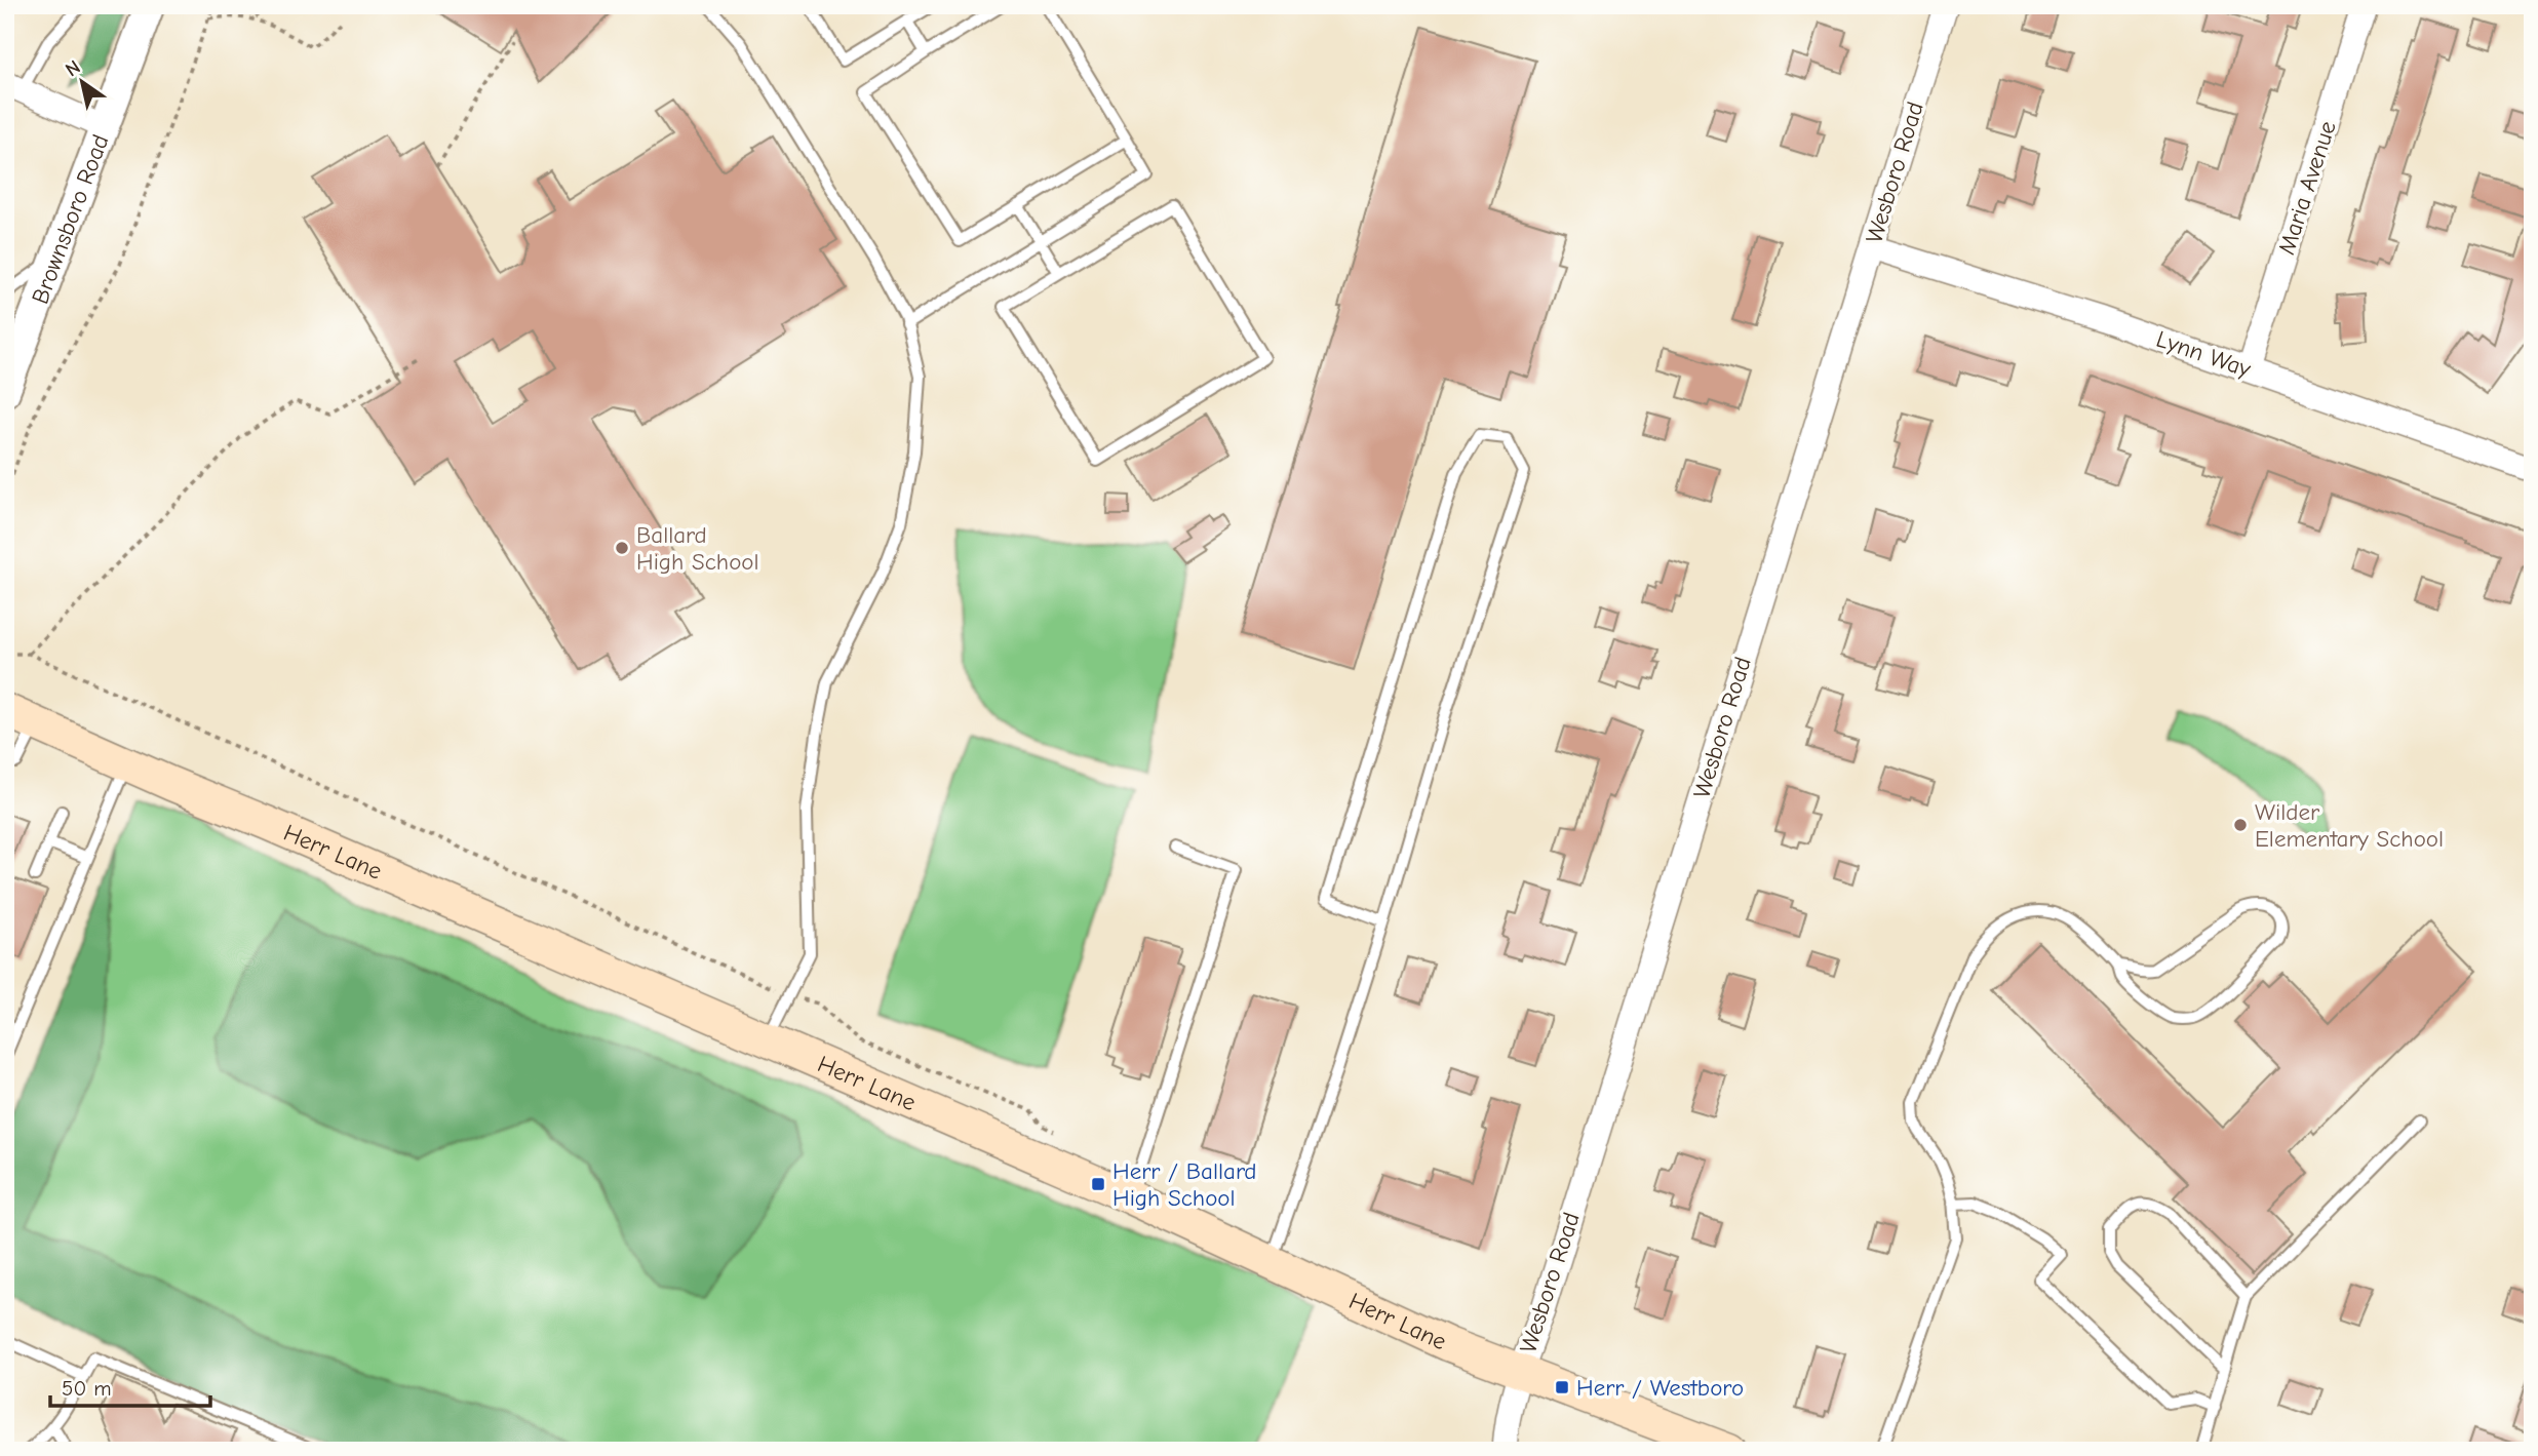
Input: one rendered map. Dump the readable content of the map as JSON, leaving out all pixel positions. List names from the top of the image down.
{
  "streets": {
    "main road": ["Herr Lane"],
    "street": [
      "Wesboro Road",
      "Maria Avenue",
      "Brownsboro Road",
      "Lynn Way"
    ]
  },
  "crossings": [
    ["Wesboro Road", "Lynn Way"],
    ["Wesboro Road", "Herr Lane"],
    ["Maria Avenue", "Lynn Way"]
  ],
  "places": {
    "other": ["Ballard High School", "Wilder Elementary School"],
    "transit": ["Herr / Ballard High School", "Herr / Westboro"]
  },
  "scale_bar": "50 m",
  "north": "top left"
}
